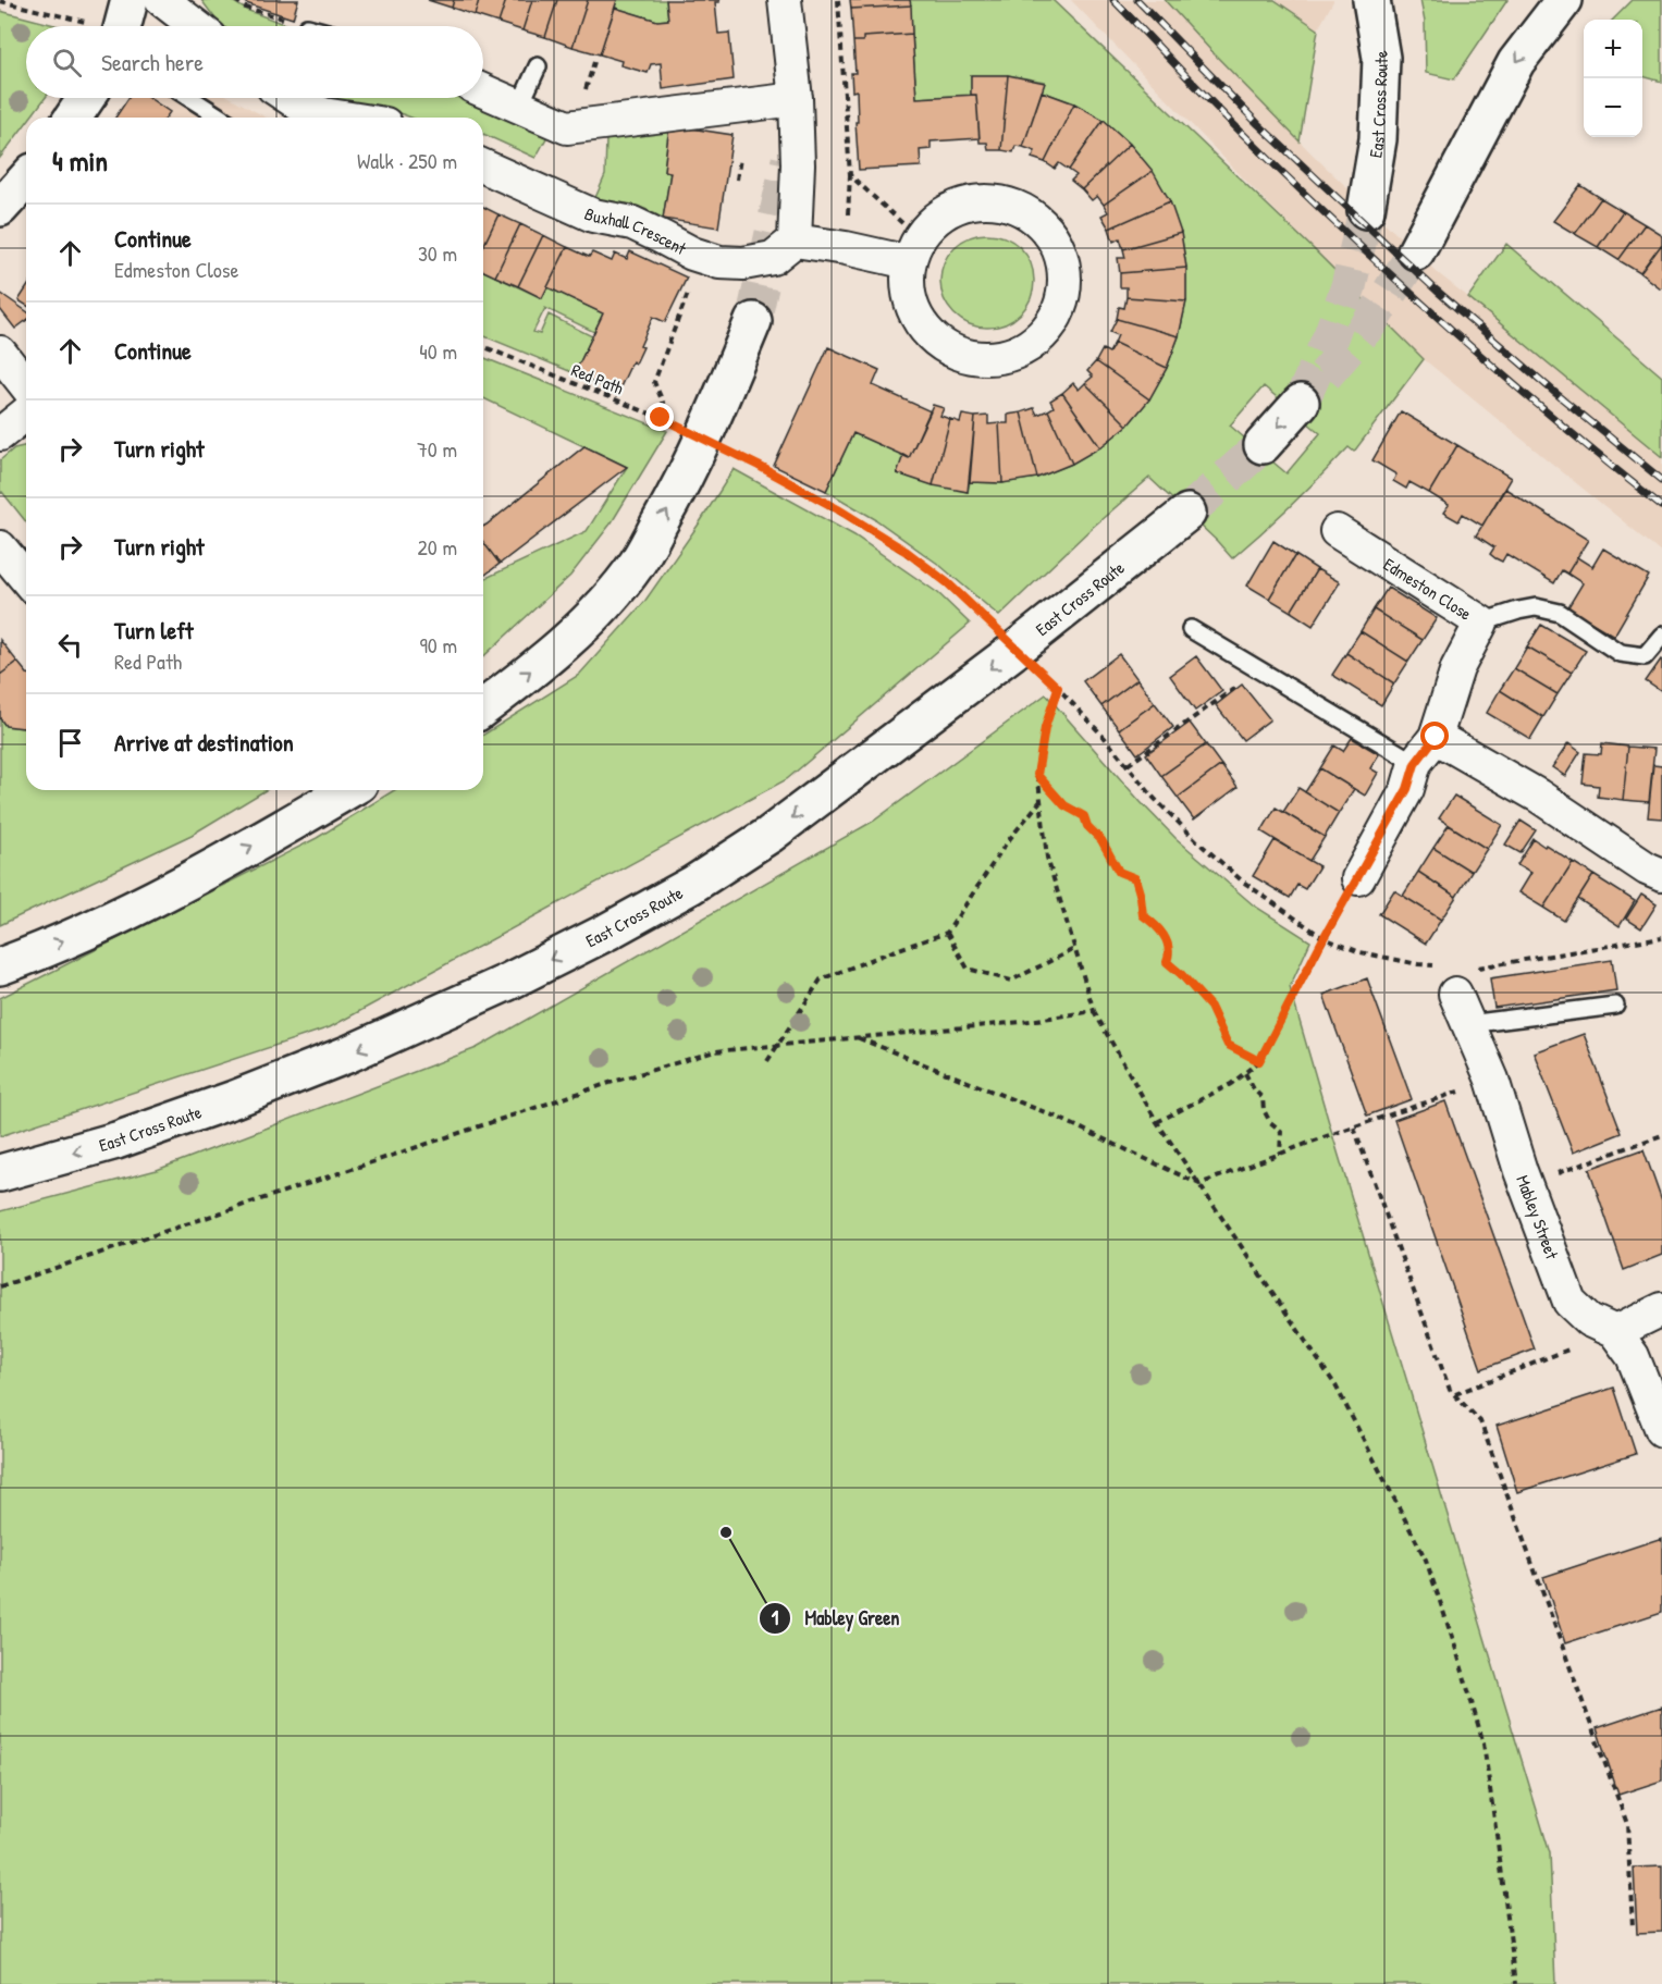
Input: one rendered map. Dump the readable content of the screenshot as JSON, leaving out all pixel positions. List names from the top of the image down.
{
  "streets": {
    "main road": ["East Cross Route"],
    "street": ["Buxhall Crescent", "Edmeston Close", "Mabley Street"],
    "path": ["Red Path"]
  },
  "one_way": ["East Cross Route"],
  "places": ["Mabley Green"],
  "page": {
    "map_buttons": ["+", "−"],
    "search": "Search here",
    "heading": ["4 min", "Walk · 250 m"],
    "list": [
      ["Continue", "Edmeston Close", "30 m"],
      ["Continue", "40 m"],
      ["Turn right", "70 m"],
      ["Turn right", "20 m"],
      ["Turn left", "Red Path", "90 m"],
      "Arrive at destination"
    ]
  }
}
